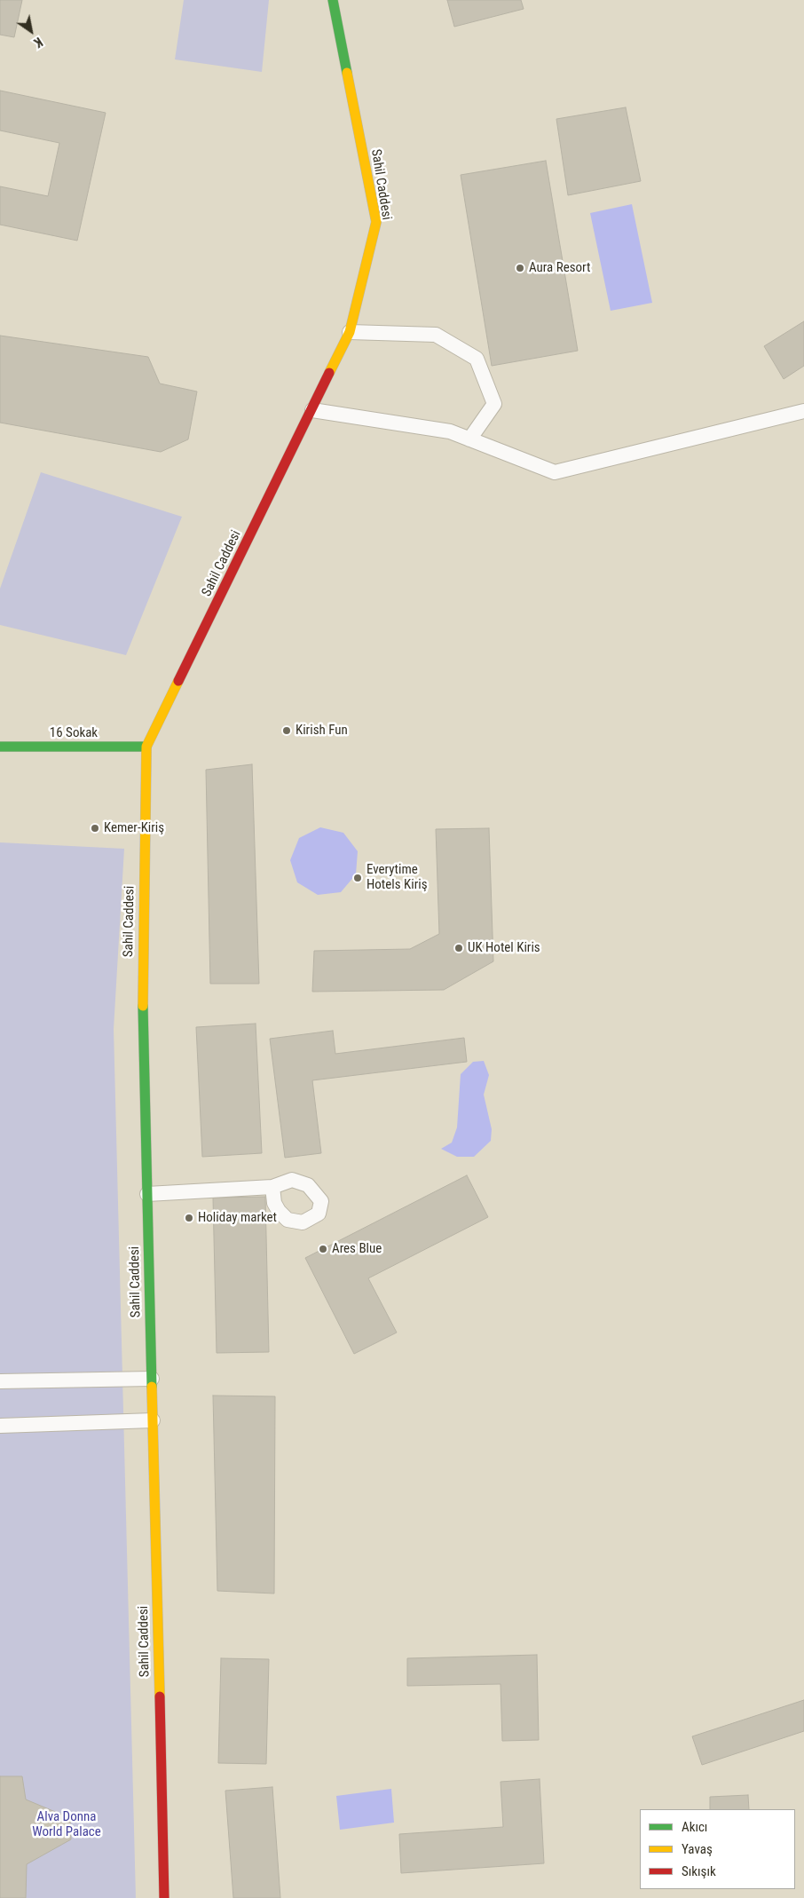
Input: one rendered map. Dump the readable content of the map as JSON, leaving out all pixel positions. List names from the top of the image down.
{
  "streets": {
    "street": ["Sahil Caddesi", "16 Sokak"]
  },
  "crossings": [
    ["Sahil Caddesi", "16 Sokak"]
  ],
  "parks": ["Alva Donna World Palace"],
  "places": [
    "Aura Resort",
    "Kirish Fun",
    "Kemer-Kiriş",
    "Everytime Hotels Kiriş",
    "UK Hotel Kiris",
    "Holiday market",
    "Ares Blue"
  ],
  "legend": ["Akıcı", "Yavaş", "Sıkışık"],
  "north": "bottom right"
}
